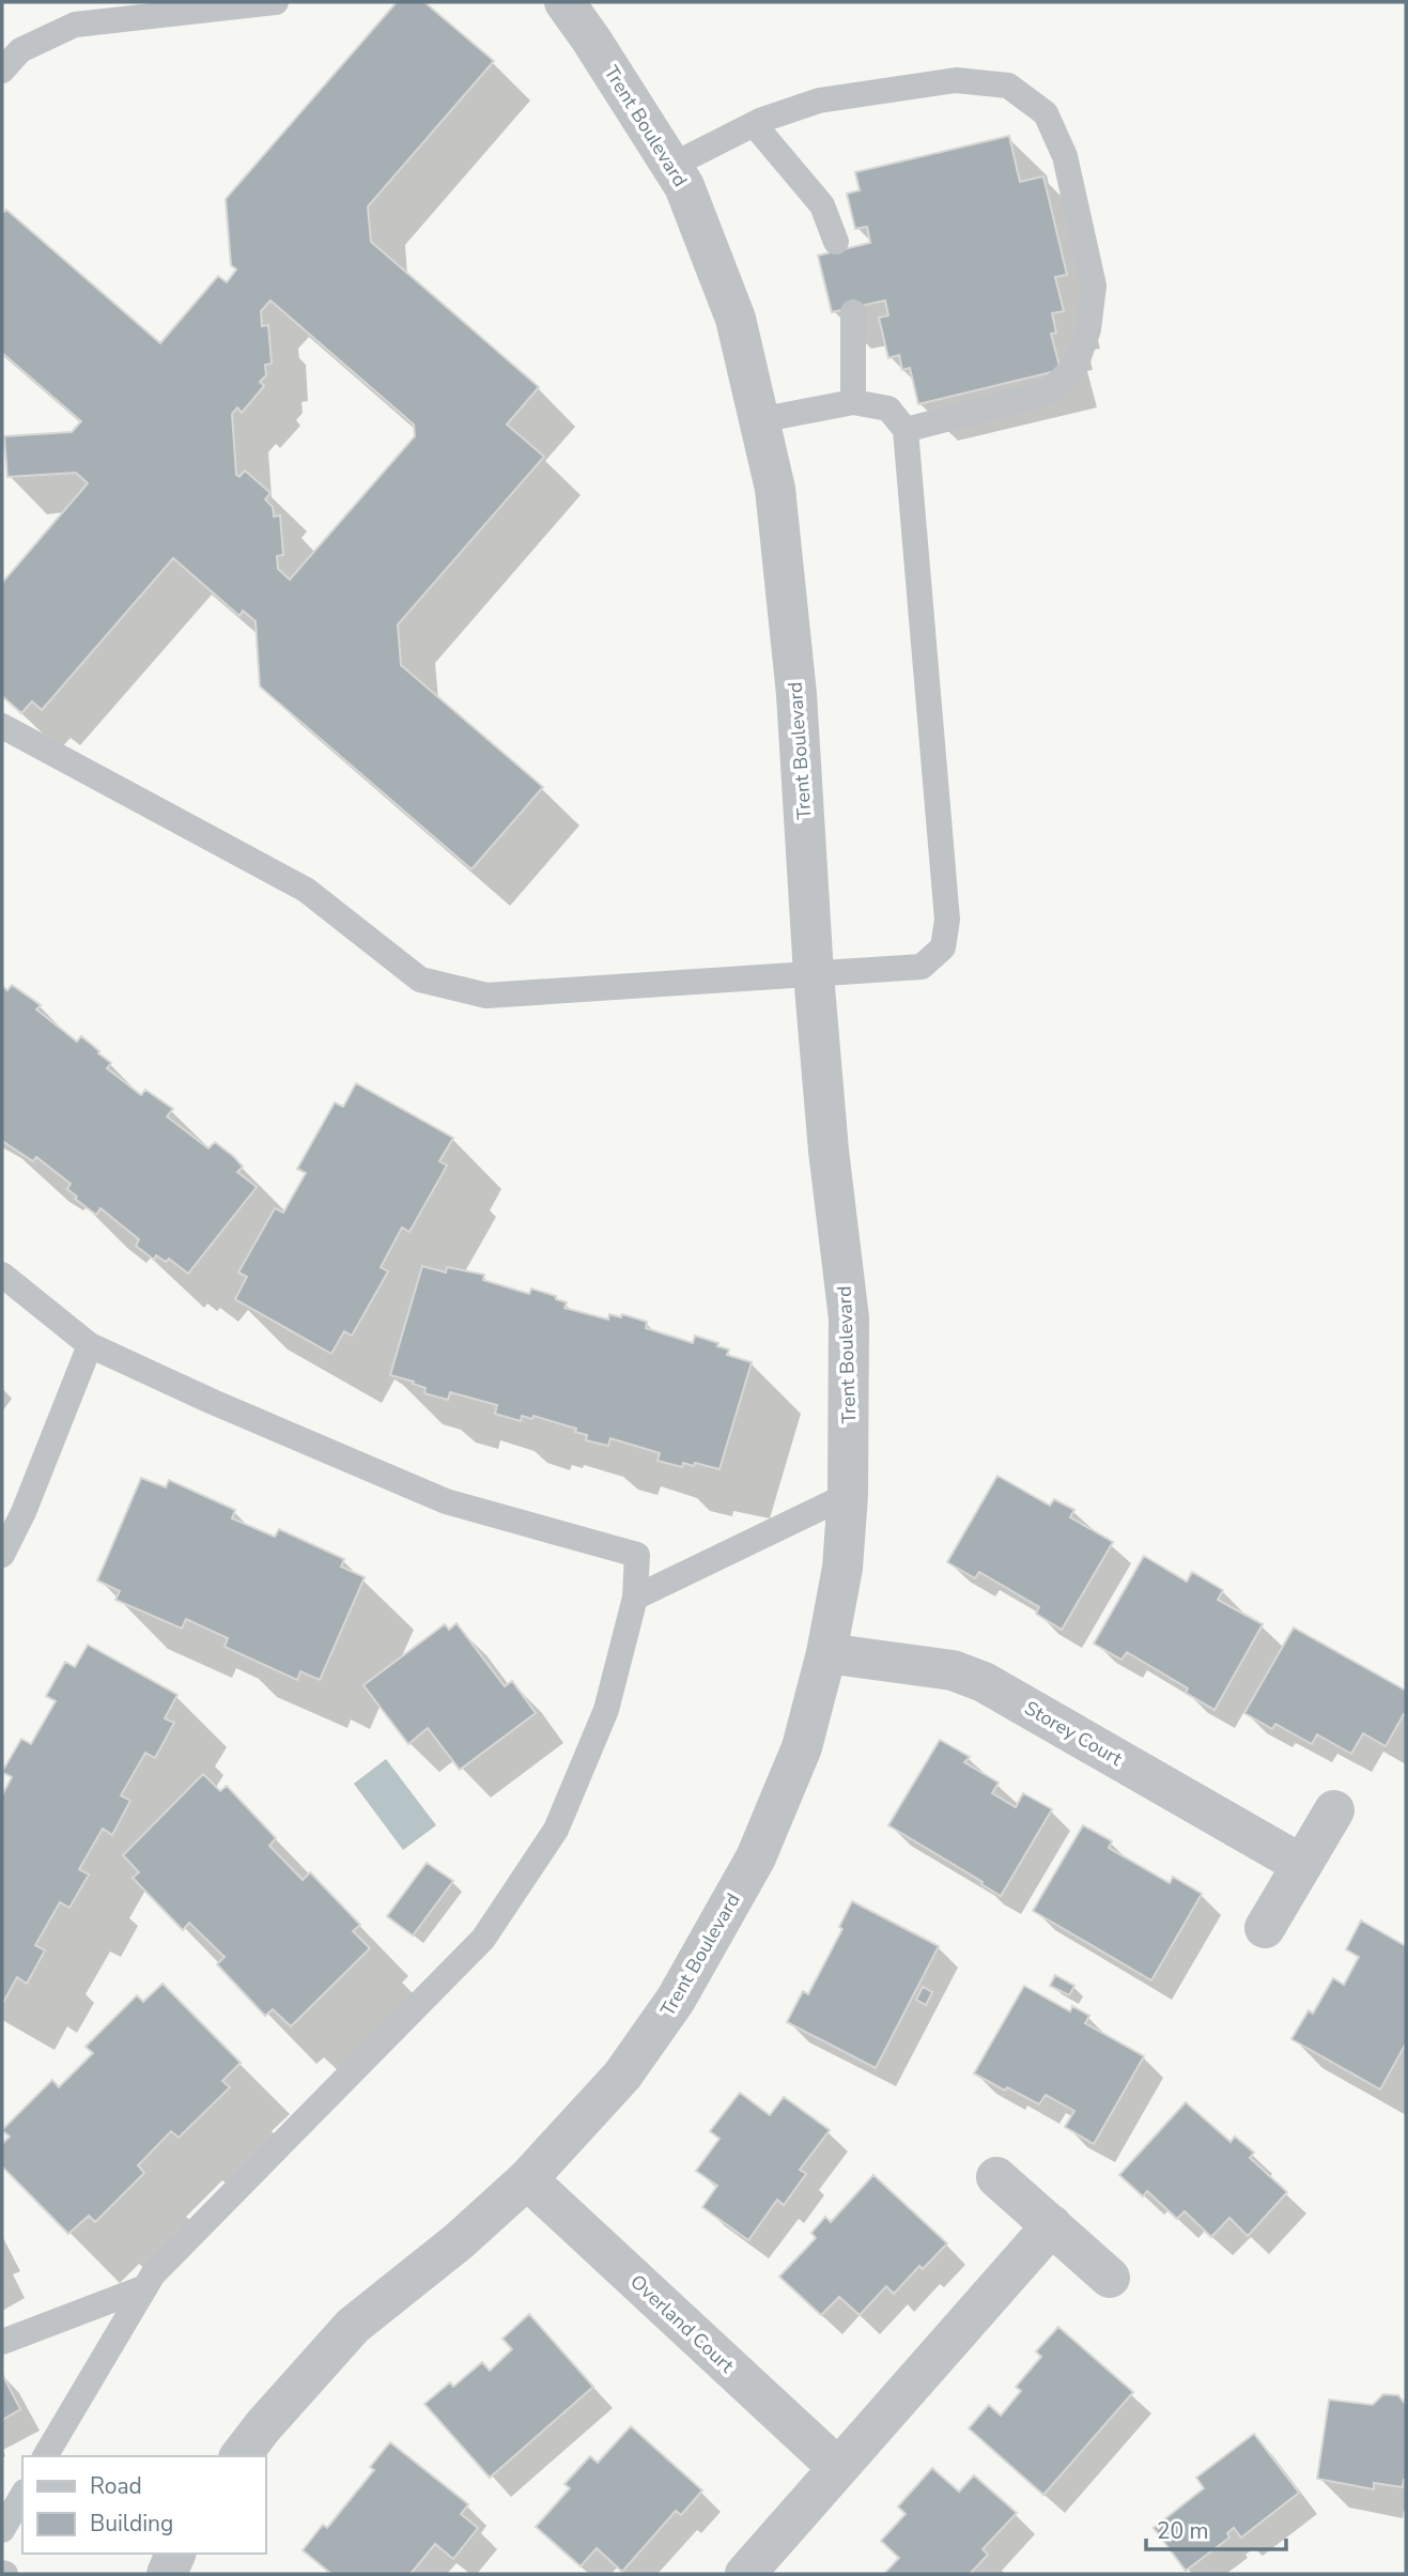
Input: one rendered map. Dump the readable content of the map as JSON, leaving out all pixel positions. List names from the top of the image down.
{
  "streets": {
    "street": ["Trent Boulevard", "Storey Court", "Overland Court"]
  },
  "crossings": [
    ["Trent Boulevard", "Storey Court"],
    ["Trent Boulevard", "Overland Court"]
  ],
  "legend": ["Road", "Building"],
  "scale_bar": "20 m"
}
